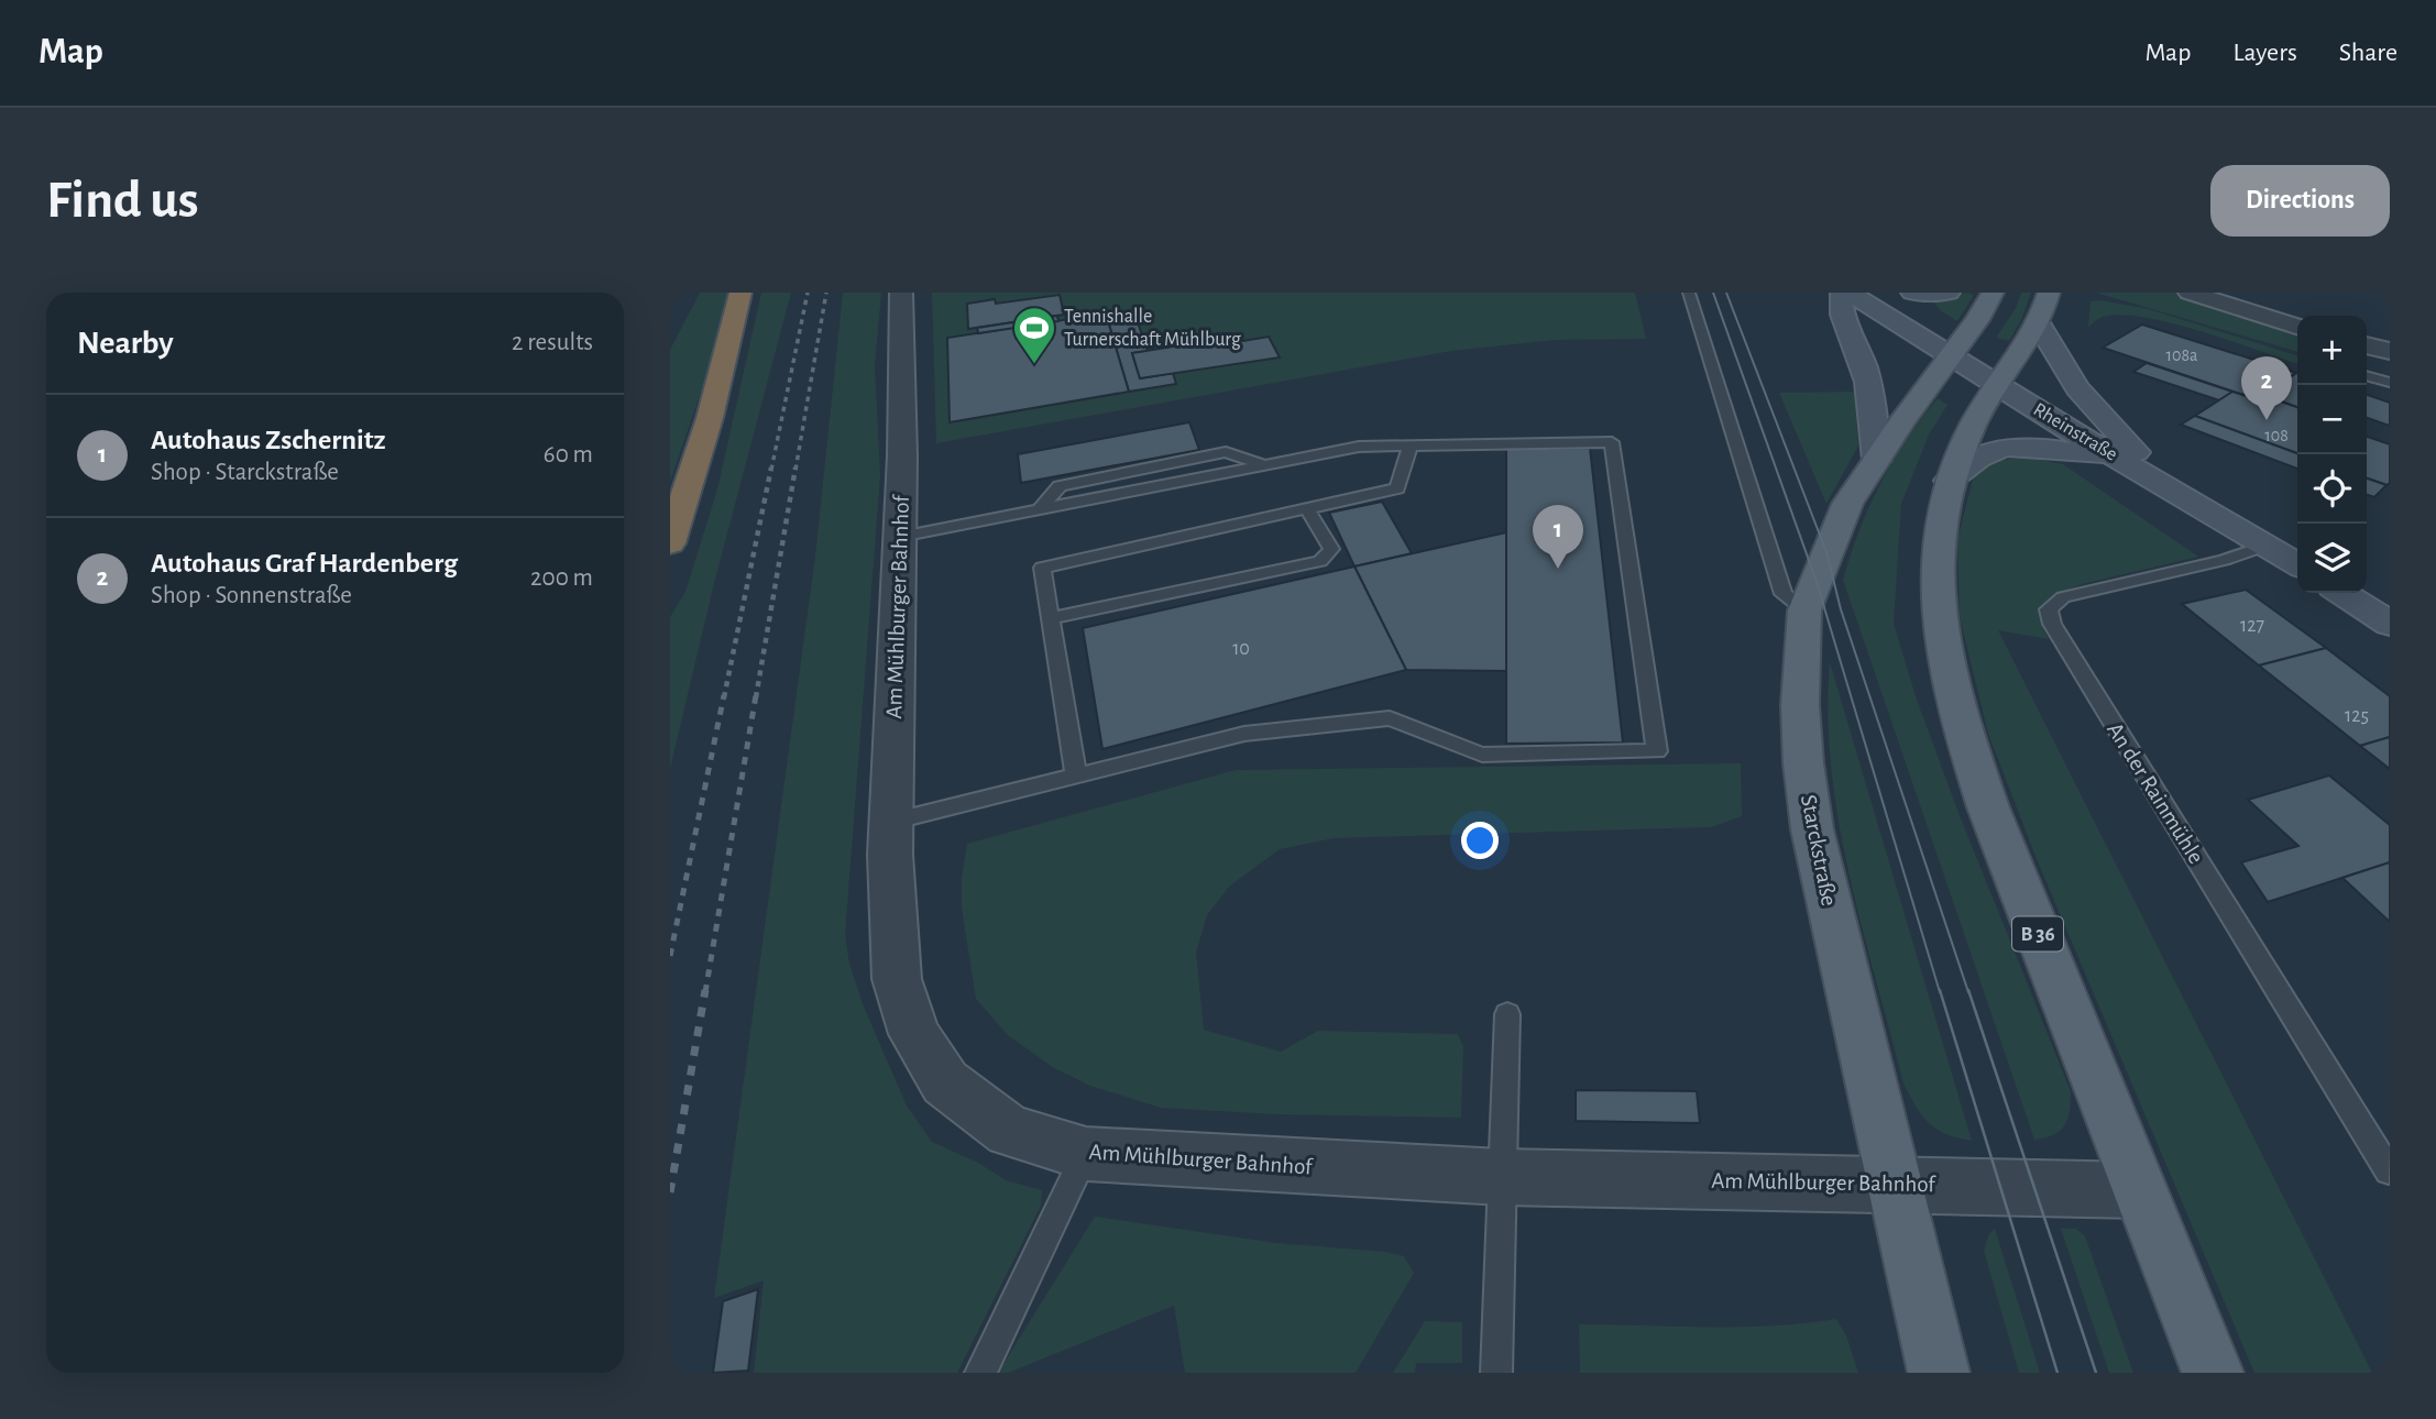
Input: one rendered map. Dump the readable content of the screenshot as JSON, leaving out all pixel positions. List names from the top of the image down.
{
  "streets": {
    "main road": ["Starckstraße", "B 36"],
    "street": ["Rheinstraße", "Am Mühlburger Bahnhof"],
    "lane": ["An der Rainmühle"]
  },
  "crossings": [
    ["Rheinstraße", "An der Rainmühle"],
    ["Rheinstraße", "Starckstraße"],
    ["Rheinstraße", "B 36"],
    ["Am Mühlburger Bahnhof", "Starckstraße"],
    ["Am Mühlburger Bahnhof", "B 36"]
  ],
  "places": {
    "sports": ["Tennishalle Turnerschaft Mühlburg"]
  },
  "house_numbers": [
    "108a",
    "108",
    "127",
    "10",
    "125"
  ],
  "page": {
    "header": "Map",
    "nav": ["Map", "Layers", "Share"],
    "buttons": "Directions",
    "title": "Find us",
    "heading": ["Nearby", "2 results"],
    "map_buttons": ["+", "−"],
    "pins": ["2", "1"],
    "list": [
      {
        "mark": "1",
        "name": "Autohaus Zschernitz",
        "note": "Shop · Starckstraße",
        "value": "60 m"
      },
      {
        "mark": "2",
        "name": "Autohaus Graf Hardenberg",
        "note": "Shop · Sonnenstraße",
        "value": "200 m"
      }
    ]
  }
}
